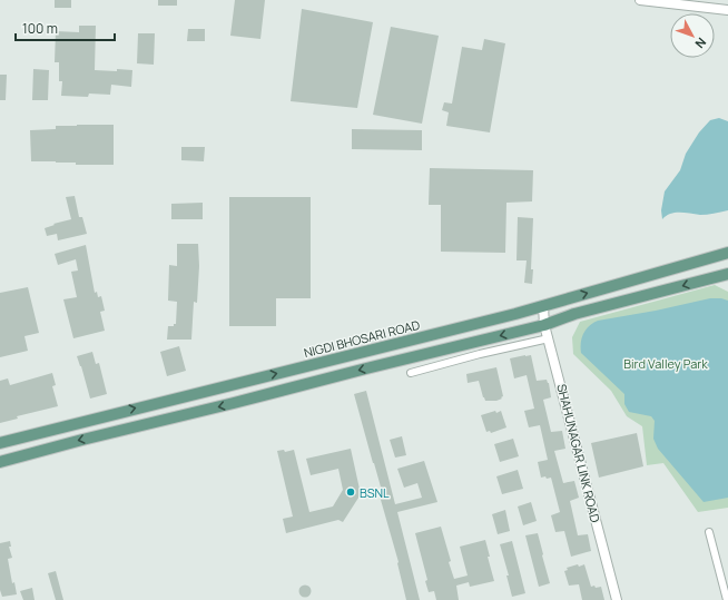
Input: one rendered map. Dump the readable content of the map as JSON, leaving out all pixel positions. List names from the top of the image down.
{
  "streets": {
    "main road": ["NIGDI BHOSARI ROAD"],
    "street": ["SHAHUNAGAR LINK ROAD"]
  },
  "crossings": [
    ["NIGDI BHOSARI ROAD", "SHAHUNAGAR LINK ROAD"]
  ],
  "parks": ["Bird Valley Park"],
  "places": ["BSNL"],
  "scale_bar": "100 m",
  "north": "bottom right"
}
